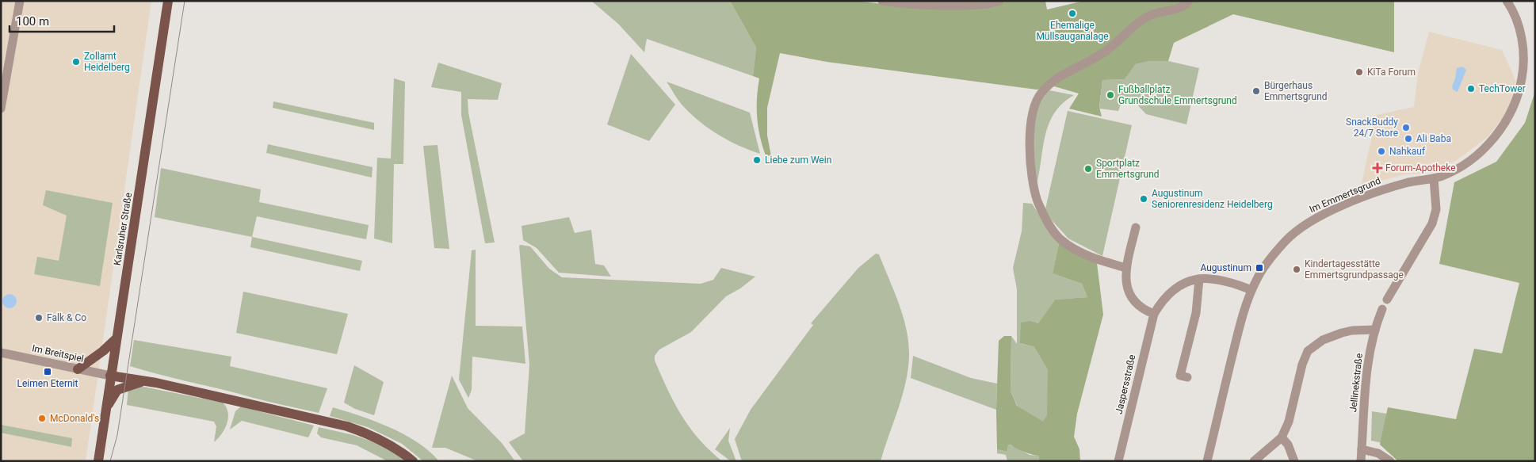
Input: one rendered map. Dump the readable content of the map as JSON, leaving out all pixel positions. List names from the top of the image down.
{
  "streets": {
    "main road": ["Karlsruher Straße"],
    "street": [
      "Im Emmertsgrund",
      "Im Breitspiel",
      "Jellinekstraße",
      "Jaspersstraße"
    ]
  },
  "crossings": [
    ["Im Emmertsgrund", "Jaspersstraße"],
    ["Karlsruher Straße", "Im Breitspiel"]
  ],
  "places": {
    "other": [
      "Ehemalige Müllsauganalage",
      "Zollamt Heidelberg",
      "KiTa Forum",
      "TechTower",
      "Bürgerhaus Emmertsgrund",
      "Fußballplatz Grundschule Emmertsgrund",
      "SnackBuddy 24/7 Store",
      "Ali Baba",
      "Nahkauf",
      "Liebe zum Wein",
      "Sportplatz Emmertsgrund",
      "Augustinum Seniorenresidenz Heidelberg",
      "Kindertagesstätte Emmertsgrundpassage",
      "Falk & Co",
      "McDonald's"
    ],
    "health": ["Forum-Apotheke"],
    "transit": ["Augustinum", "Leimen Eternit"]
  },
  "scale_bar": "100 m"
}
